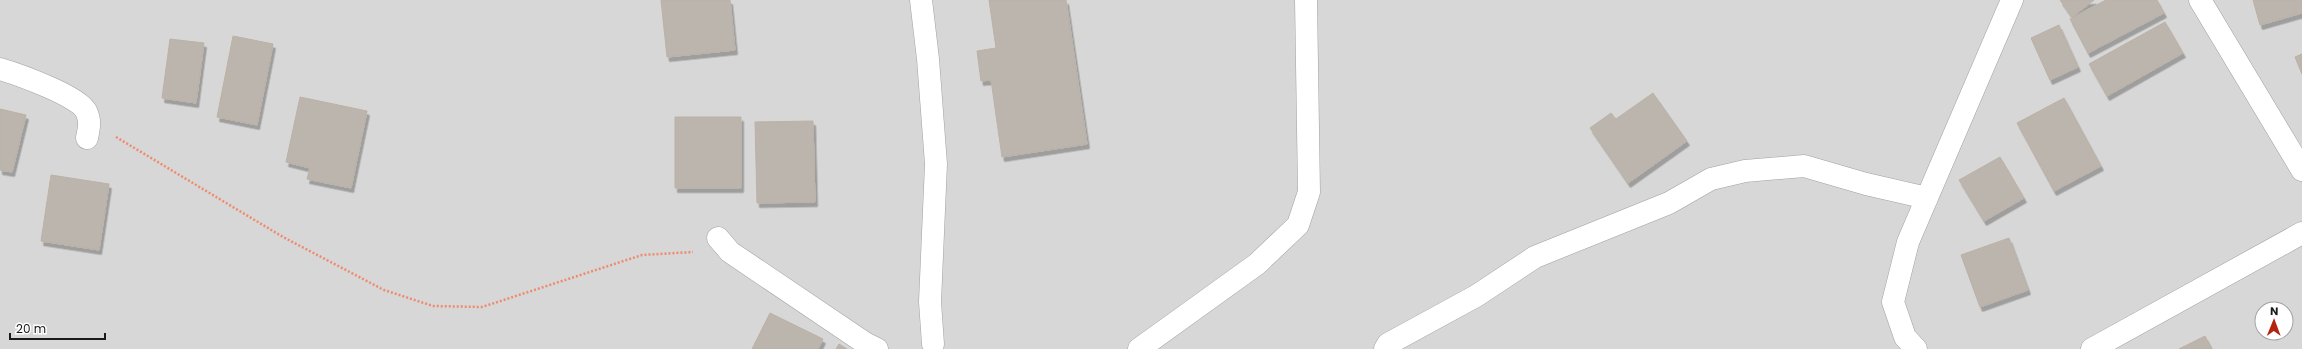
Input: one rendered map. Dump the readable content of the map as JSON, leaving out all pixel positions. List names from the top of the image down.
{
  "scale_bar": "20 m",
  "north": "top"
}
